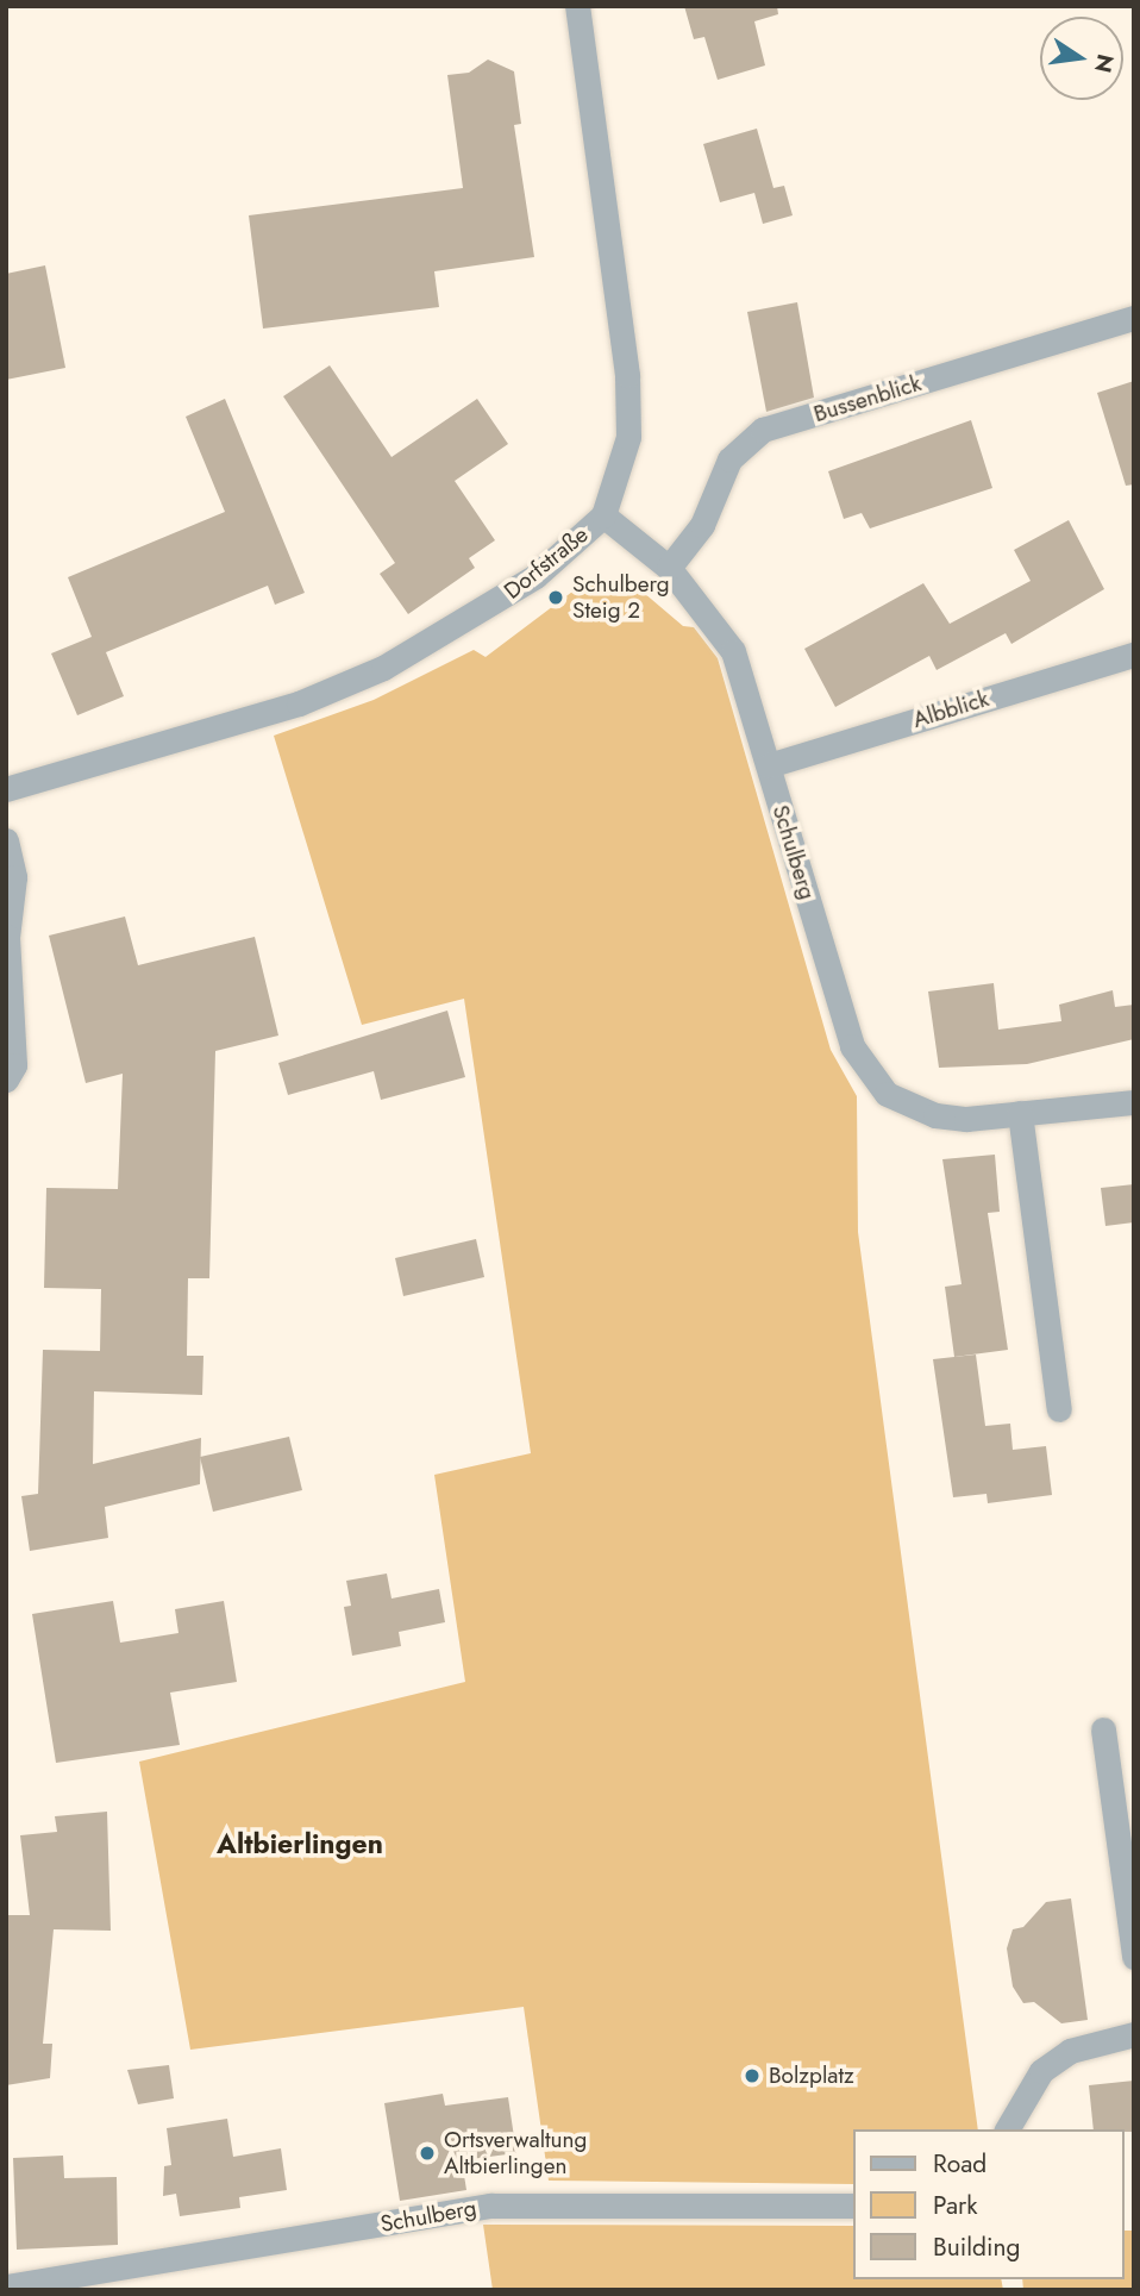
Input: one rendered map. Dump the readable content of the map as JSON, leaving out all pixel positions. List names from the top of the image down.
{
  "streets": {
    "street": [
      "Bussenblick",
      "Dorfstraße",
      "Albblick",
      "Schulberg"
    ]
  },
  "crossings": [
    ["Bussenblick", "Schulberg"],
    ["Dorfstraße", "Schulberg"],
    ["Albblick", "Schulberg"]
  ],
  "districts": ["Altbierlingen"],
  "places": ["Schulberg Steig 2", "Bolzplatz", "Ortsverwaltung Altbierlingen"],
  "legend": ["Road", "Park", "Building"],
  "north": "right"
}
